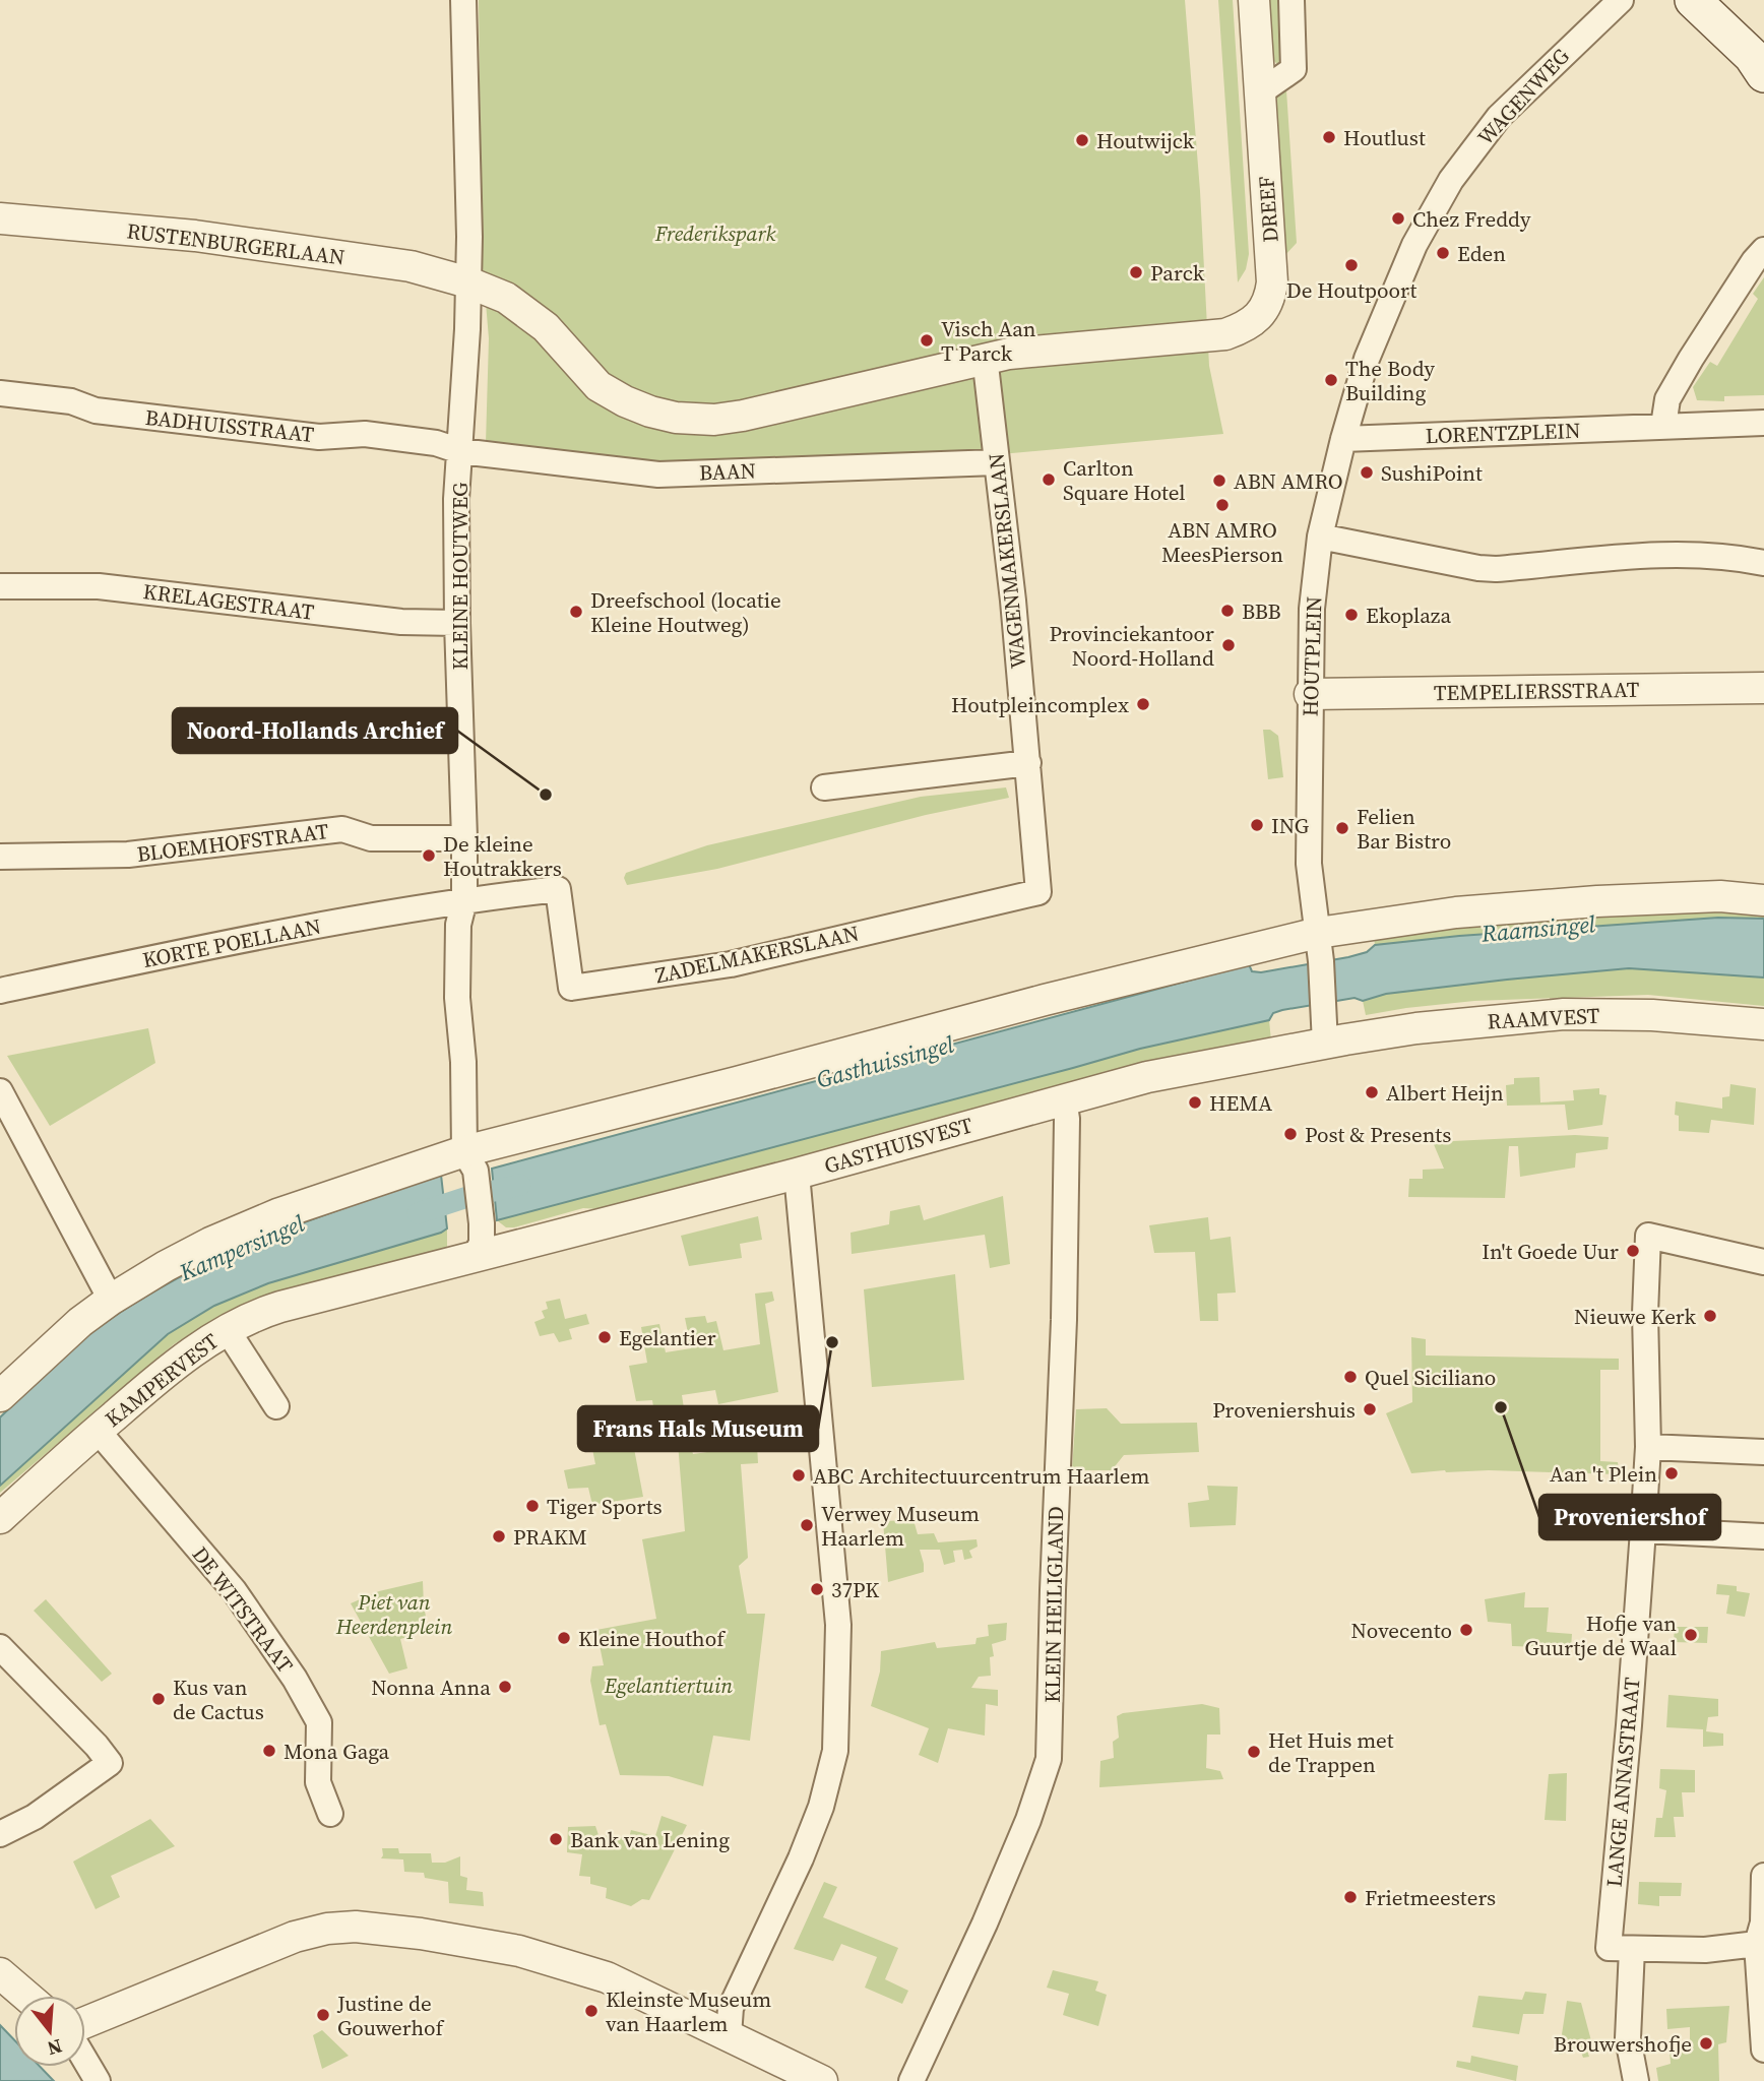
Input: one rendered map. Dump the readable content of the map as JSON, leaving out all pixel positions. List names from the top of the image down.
{
  "streets": {
    "street": [
      "WAGENWEG",
      "DREEF",
      "RUSTENBURGERLAAN",
      "BADHUISSTRAAT",
      "LORENTZPLEIN",
      "BAAN",
      "WAGENMAKERSLAAN",
      "KLEINE HOUTWEG",
      "KRELAGESTRAAT",
      "HOUTPLEIN",
      "TEMPELIERSSTRAAT",
      "BLOEMHOFSTRAAT",
      "KORTE POELLAAN",
      "ZADELMAKERSLAAN",
      "RAAMVEST",
      "GASTHUISVEST",
      "KAMPERVEST",
      "KLEIN HEILIGLAND",
      "DE WITSTRAAT",
      "LANGE ANNASTRAAT"
    ]
  },
  "crossings": [
    ["WAGENWEG", "HOUTPLEIN"],
    ["DREEF", "WAGENMAKERSLAAN"],
    ["RUSTENBURGERLAAN", "KLEINE HOUTWEG"],
    ["BADHUISSTRAAT", "BAAN"],
    ["BADHUISSTRAAT", "KLEINE HOUTWEG"],
    ["LORENTZPLEIN", "HOUTPLEIN"],
    ["BAAN", "WAGENMAKERSLAAN"],
    ["BAAN", "KLEINE HOUTWEG"],
    ["WAGENMAKERSLAAN", "ZADELMAKERSLAAN"],
    ["KLEINE HOUTWEG", "KRELAGESTRAAT"],
    ["KLEINE HOUTWEG", "BLOEMHOFSTRAAT"],
    ["KLEINE HOUTWEG", "KORTE POELLAAN"],
    ["KLEINE HOUTWEG", "GASTHUISVEST"],
    ["KLEINE HOUTWEG", "KAMPERVEST"],
    ["HOUTPLEIN", "TEMPELIERSSTRAAT"],
    ["HOUTPLEIN", "RAAMVEST"],
    ["HOUTPLEIN", "GASTHUISVEST"],
    ["KORTE POELLAAN", "ZADELMAKERSLAAN"],
    ["RAAMVEST", "GASTHUISVEST"],
    ["GASTHUISVEST", "KAMPERVEST"],
    ["GASTHUISVEST", "KLEIN HEILIGLAND"],
    ["KAMPERVEST", "DE WITSTRAAT"]
  ],
  "water": ["Raamsingel", "Gasthuissingel", "Kampersingel"],
  "parks": ["Frederikspark", "Piet van Heerdenplein", "Egelantiertuin"],
  "places": [
    "Houtlust",
    "Houtwijck",
    "Chez Freddy",
    "Eden",
    "De Houtpoort",
    "Parck",
    "Visch Aan T Parck",
    "The Body Building",
    "SushiPoint",
    "Carlton Square Hotel",
    "ABN AMRO",
    "ABN AMRO MeesPierson",
    "BBB",
    "Dreefschool (locatie Kleine Houtweg)",
    "Ekoplaza",
    "Provinciekantoor Noord-Holland",
    "Houtpleincomplex",
    "Noord-Hollands Archief",
    "ING",
    "Felien Bar Bistro",
    "De kleine Houtrakkers",
    "Albert Heijn",
    "HEMA",
    "Post & Presents",
    "In't Goede Uur",
    "Nieuwe Kerk",
    "Egelantier",
    "Frans Hals Museum",
    "Quel Siciliano",
    "Proveniershof",
    "Proveniershuis",
    "Aan 't Plein",
    "ABC Architectuurcentrum Haarlem",
    "Tiger Sports",
    "Verwey Museum Haarlem",
    "PRAKM",
    "37PK",
    "Novecento",
    "Hofje van Guurtje de Waal",
    "Kleine Houthof",
    "Nonna Anna",
    "Kus van de Cactus",
    "Mona Gaga",
    "Het Huis met de Trappen",
    "Bank van Lening",
    "Frietmeesters",
    "Kleinste Museum van Haarlem",
    "Justine de Gouwerhof",
    "Brouwershofje"
  ],
  "north": "bottom"
}
